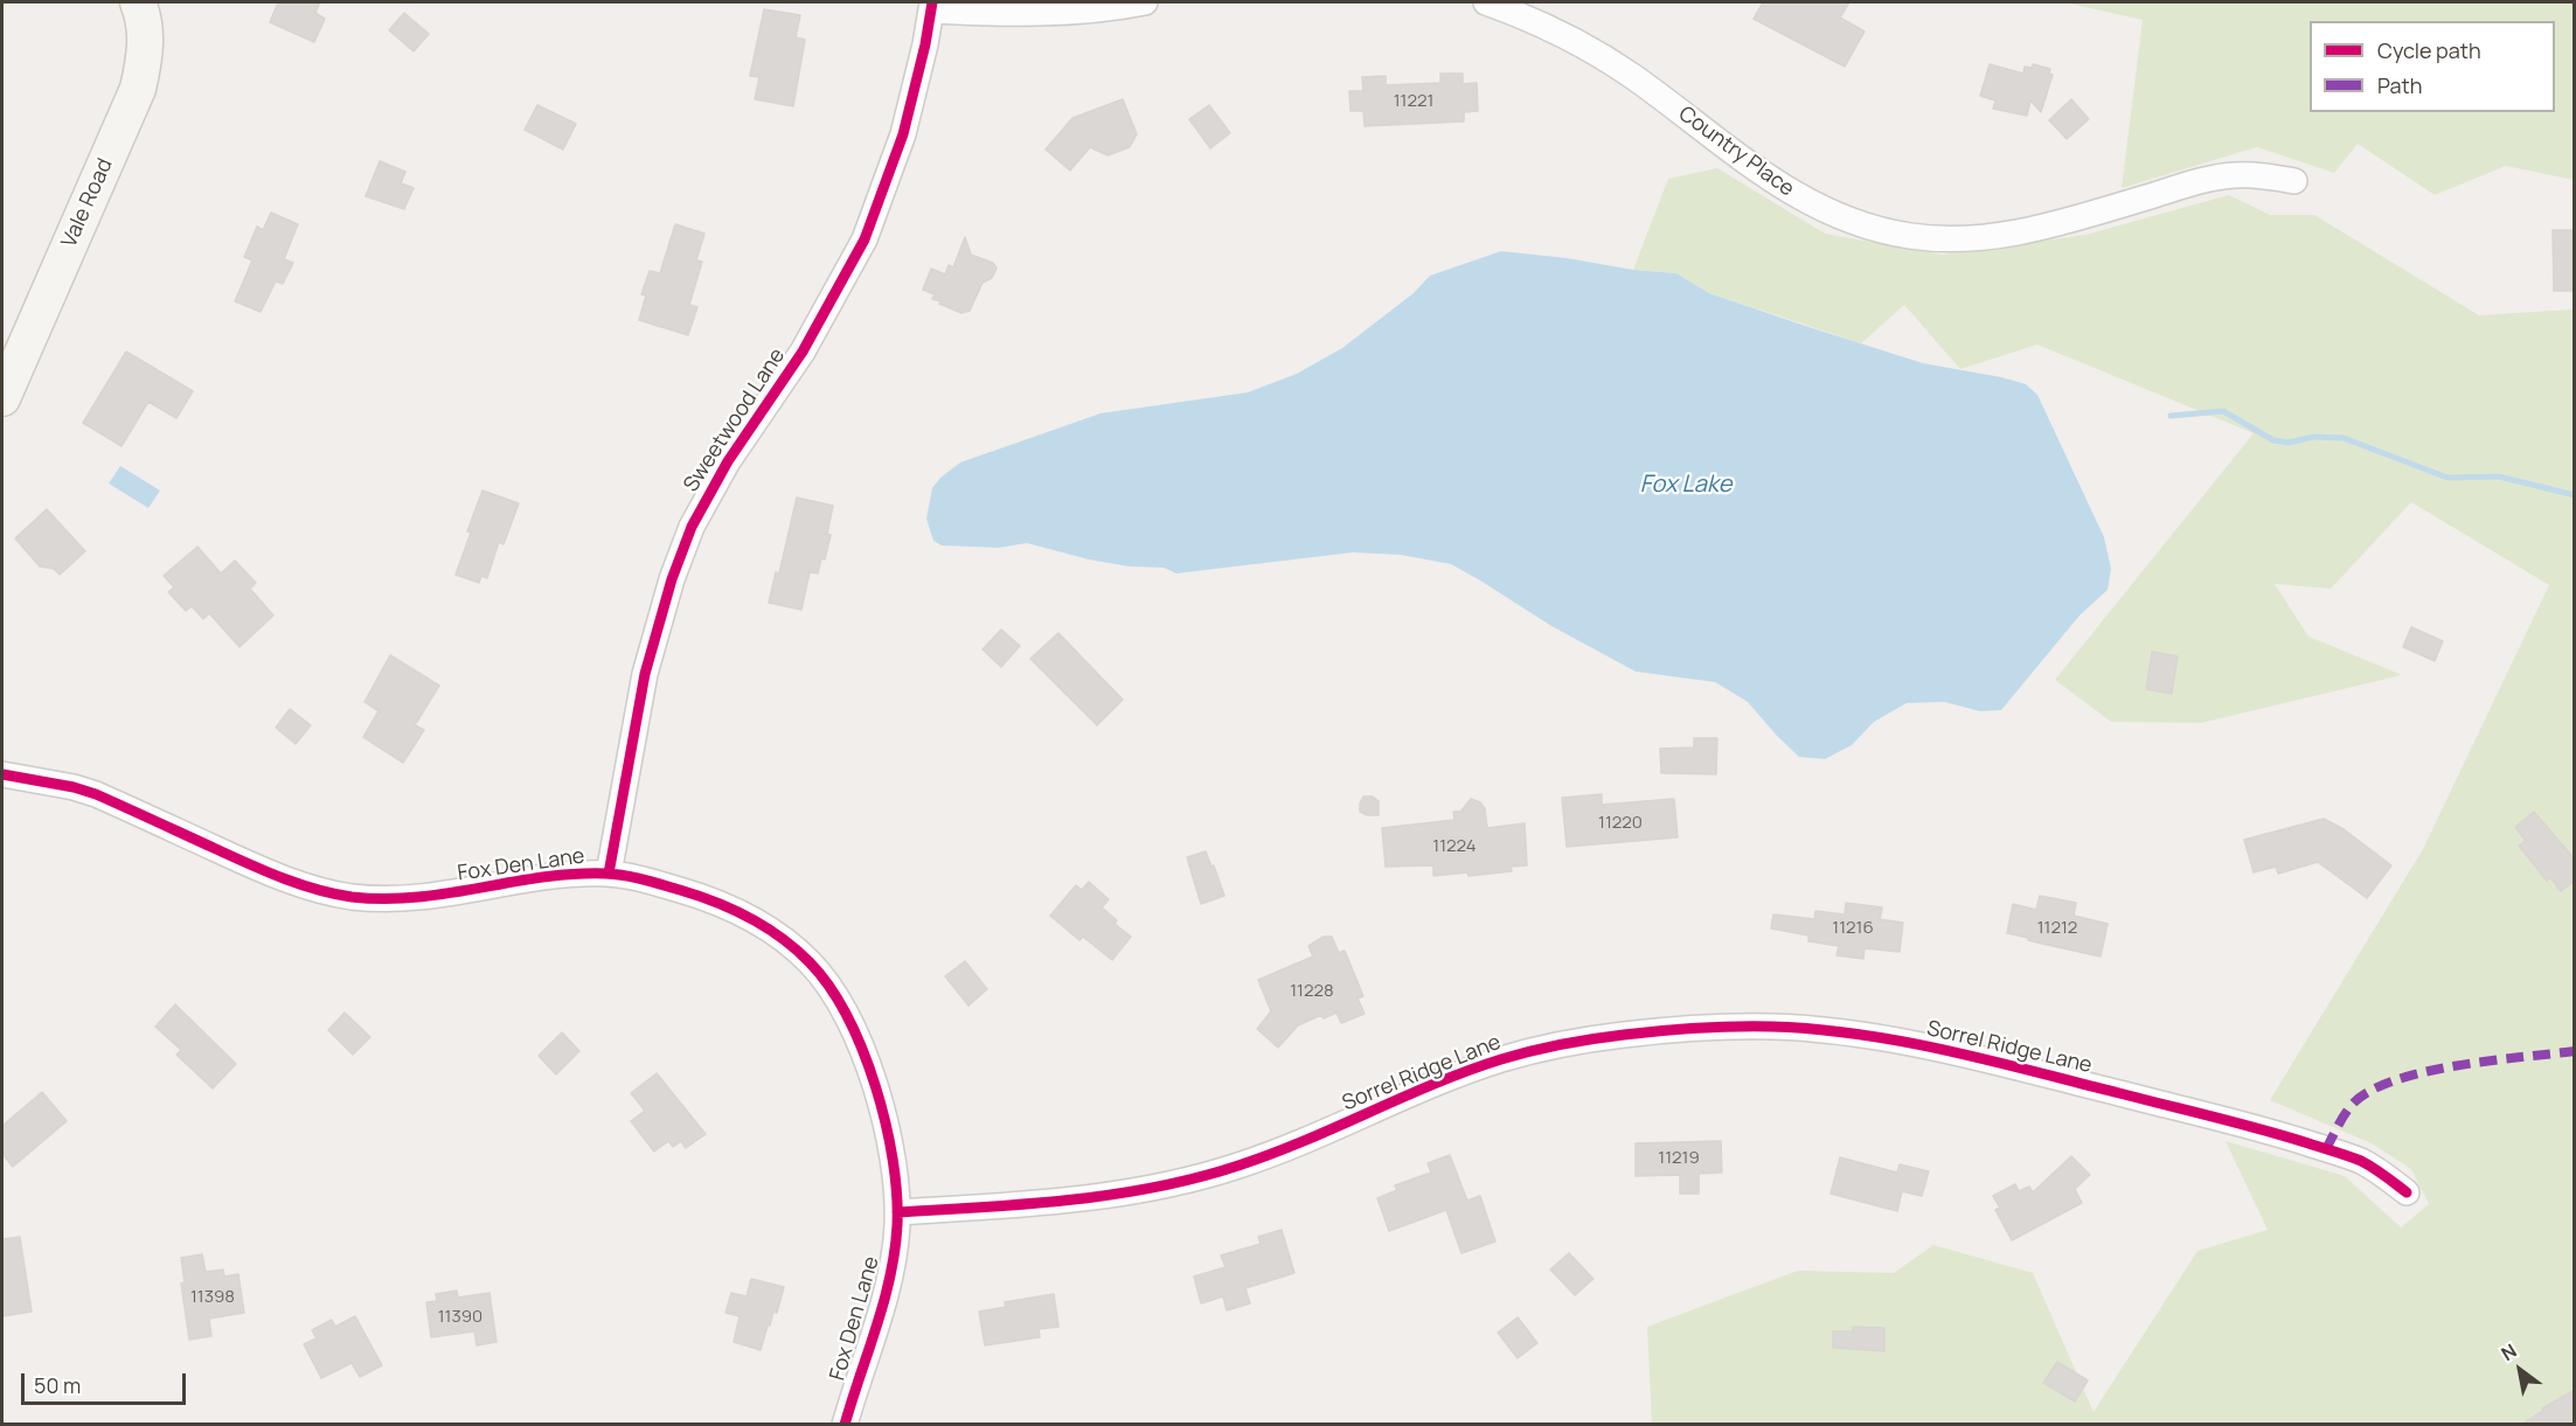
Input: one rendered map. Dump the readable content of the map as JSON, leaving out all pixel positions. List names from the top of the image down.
{
  "streets": {
    "main road": ["Vale Road"],
    "street": [
      "Country Place",
      "Sweetwood Lane",
      "Fox Den Lane",
      "Sorrel Ridge Lane"
    ]
  },
  "crossings": [
    ["Sweetwood Lane", "Fox Den Lane"],
    ["Fox Den Lane", "Sorrel Ridge Lane"]
  ],
  "water": ["Fox Lake"],
  "house_numbers": [
    "11221",
    "11220",
    "11224",
    "11216",
    "11212",
    "11228",
    "11219",
    "11398",
    "11390"
  ],
  "legend": ["Cycle path", "Path"],
  "scale_bar": "50 m",
  "north": "top left"
}
